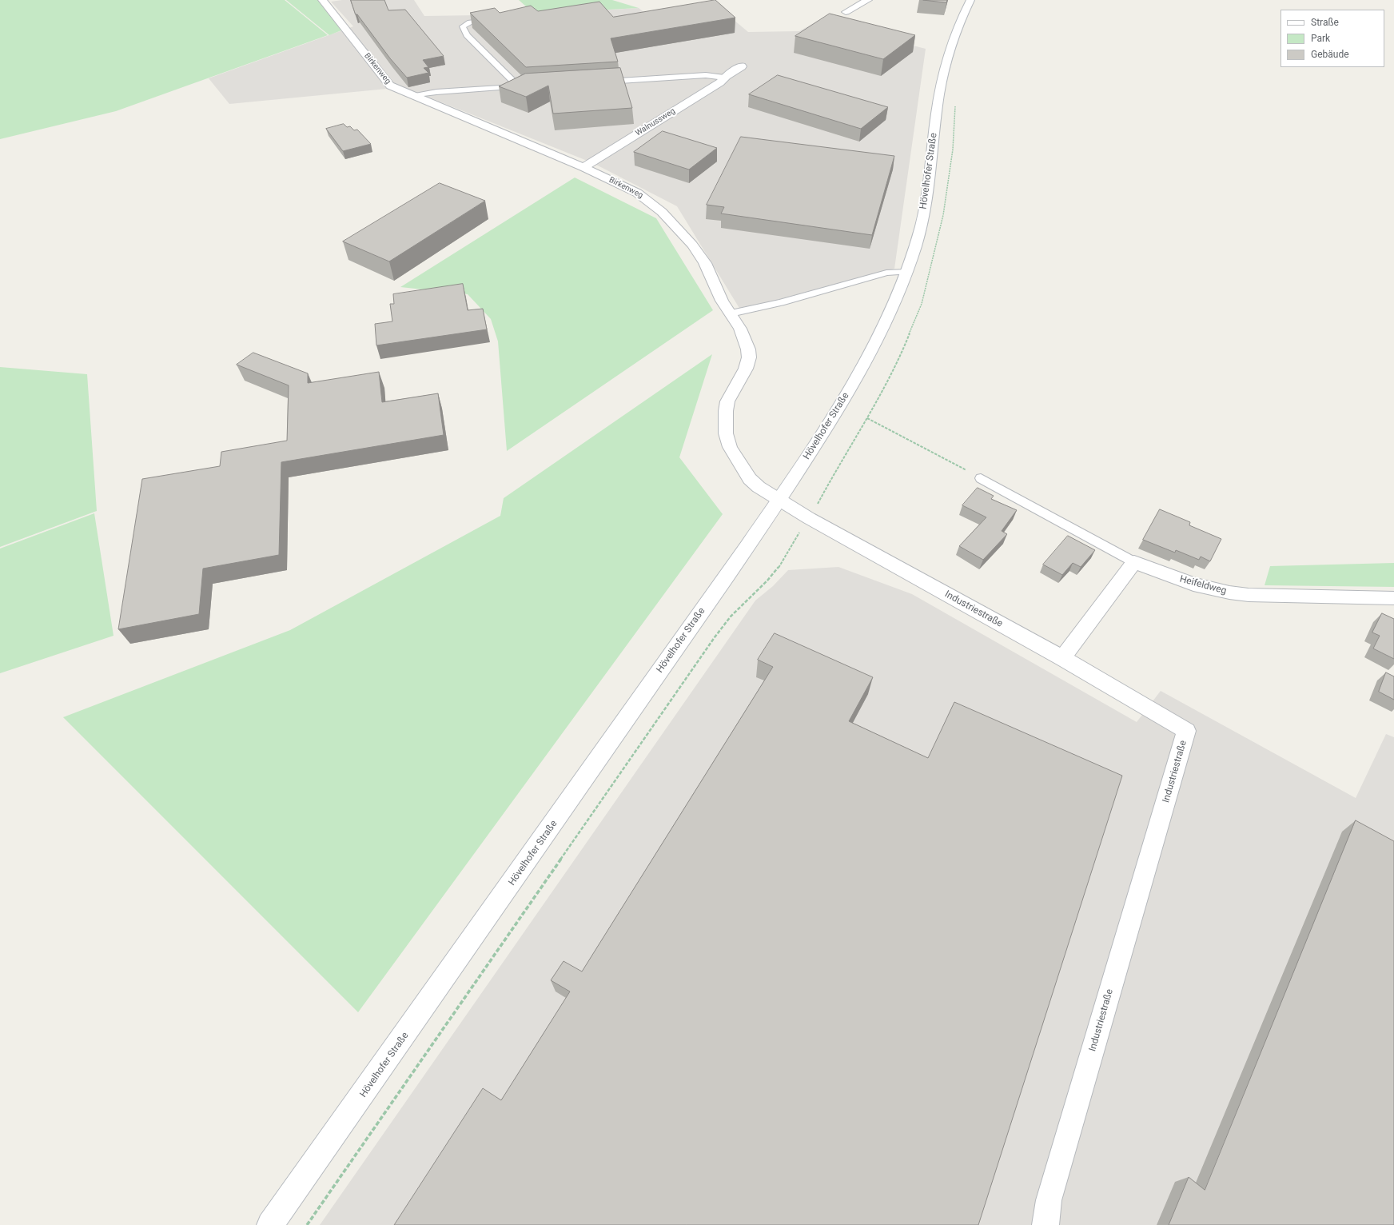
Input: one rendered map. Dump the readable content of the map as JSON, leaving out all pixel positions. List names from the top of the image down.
{
  "streets": {
    "street": [
      "Birkenweg",
      "Walnussweg",
      "Hövelhofer Straße",
      "Heifeldweg",
      "Industriestraße"
    ]
  },
  "crossings": [
    ["Birkenweg", "Walnussweg"],
    ["Birkenweg", "Hövelhofer Straße"],
    ["Birkenweg", "Industriestraße"],
    ["Hövelhofer Straße", "Industriestraße"]
  ],
  "legend": ["Straße", "Park", "Gebäude"]
}
